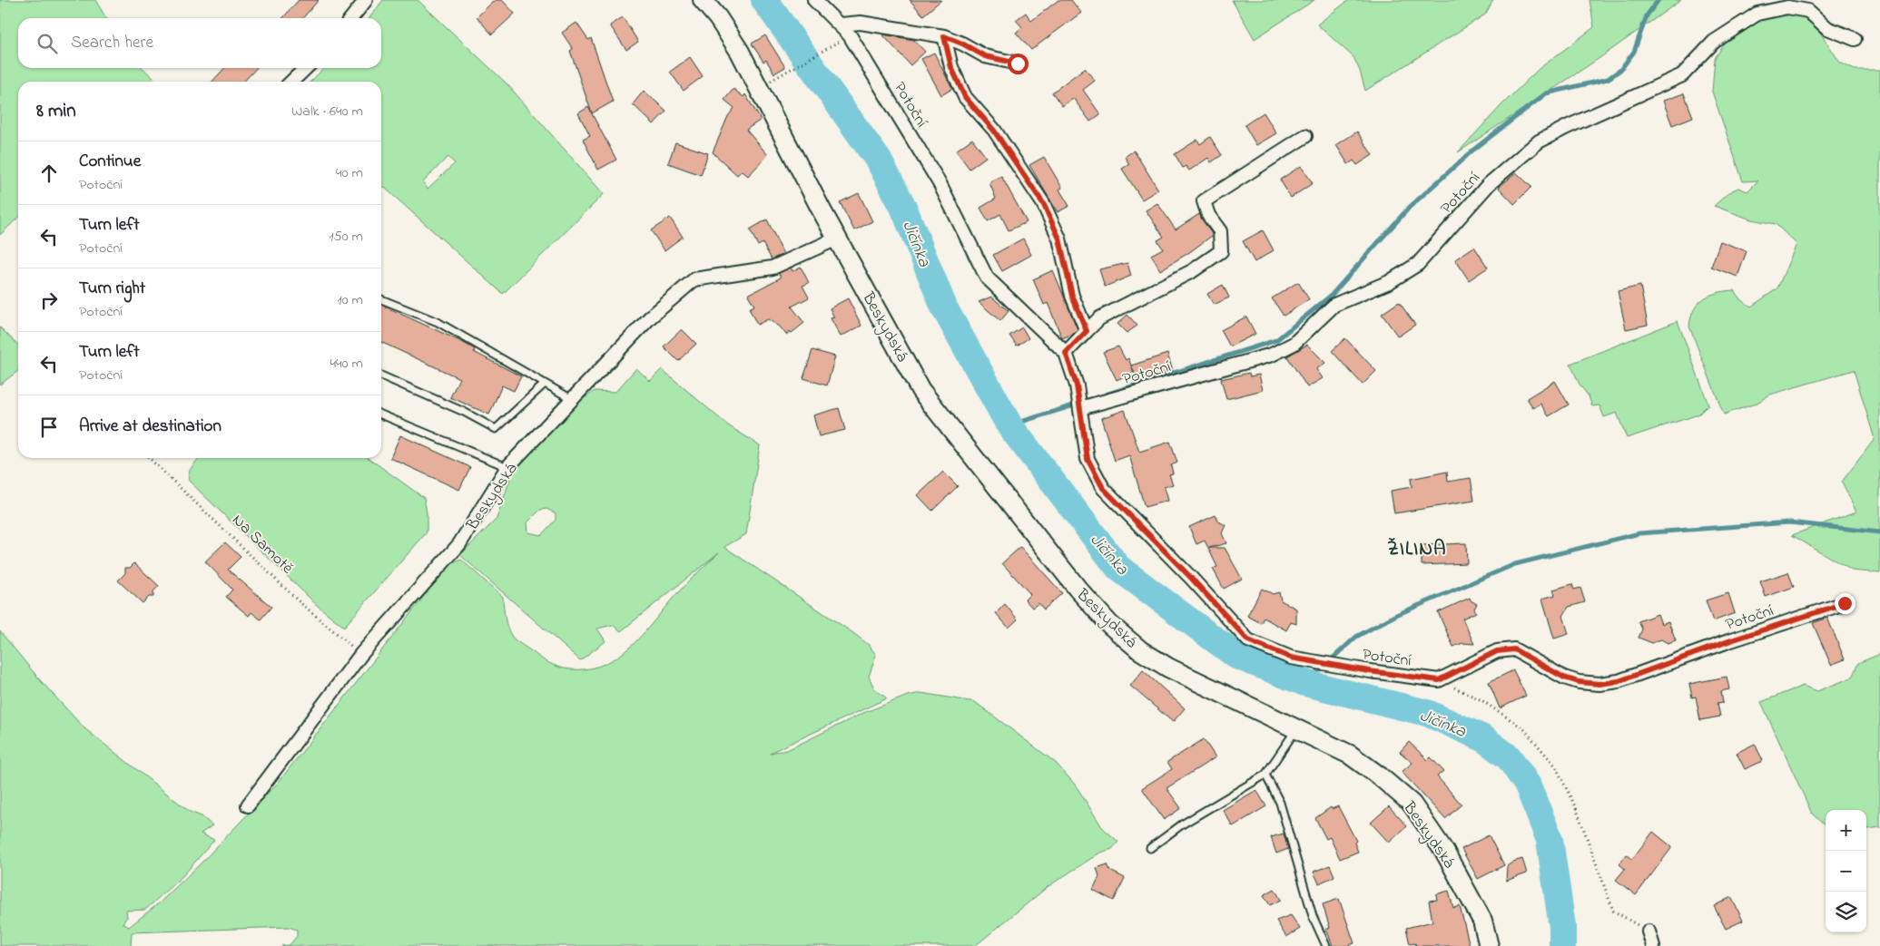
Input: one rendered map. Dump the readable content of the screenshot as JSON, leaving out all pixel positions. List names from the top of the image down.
{
  "streets": {
    "street": ["Potoční", "Beskydská"],
    "path": ["Na Samotě"]
  },
  "crossings": [
    ["Beskydská", "Na Samotě"]
  ],
  "districts": ["ŽILINA"],
  "water": ["Jičínka"],
  "page": {
    "search": "Search here",
    "heading": ["8 min", "Walk · 640 m"],
    "list": [
      ["Continue", "Potoční", "40 m"],
      ["Turn left", "Potoční", "150 m"],
      ["Turn right", "Potoční", "10 m"],
      ["Turn left", "Potoční", "440 m"],
      "Arrive at destination"
    ],
    "map_buttons": ["+", "−"]
  }
}
